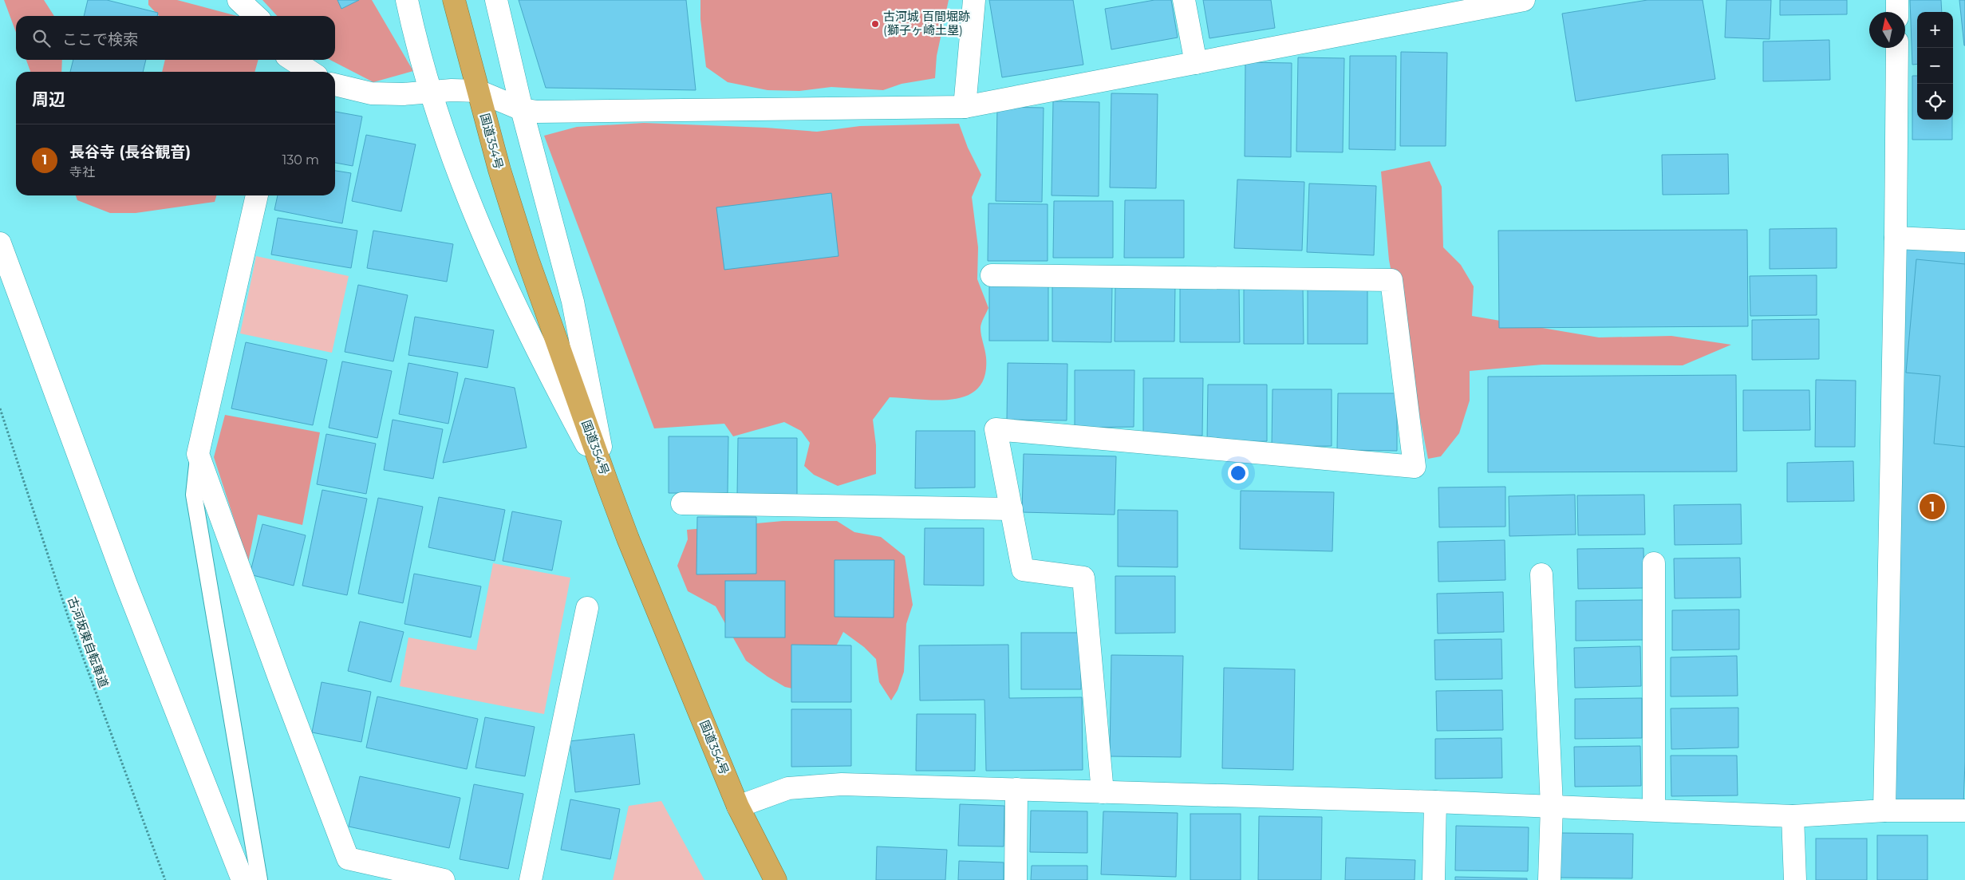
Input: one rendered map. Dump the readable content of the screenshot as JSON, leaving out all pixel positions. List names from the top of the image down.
{
  "streets": {
    "highway": ["国道354号"],
    "path": ["古河坂東自転車道"]
  },
  "places": ["古河城 百間堀跡 (獅子ヶ崎土塁)"],
  "north": "top",
  "page": {
    "map_buttons": ["+", "−"],
    "search": "ここで検索",
    "heading": "周辺",
    "list": [
      {
        "mark": "1",
        "name": "長谷寺 (長谷観音)",
        "note": "寺社",
        "value": "130 m"
      }
    ],
    "pins": "1"
  }
}
